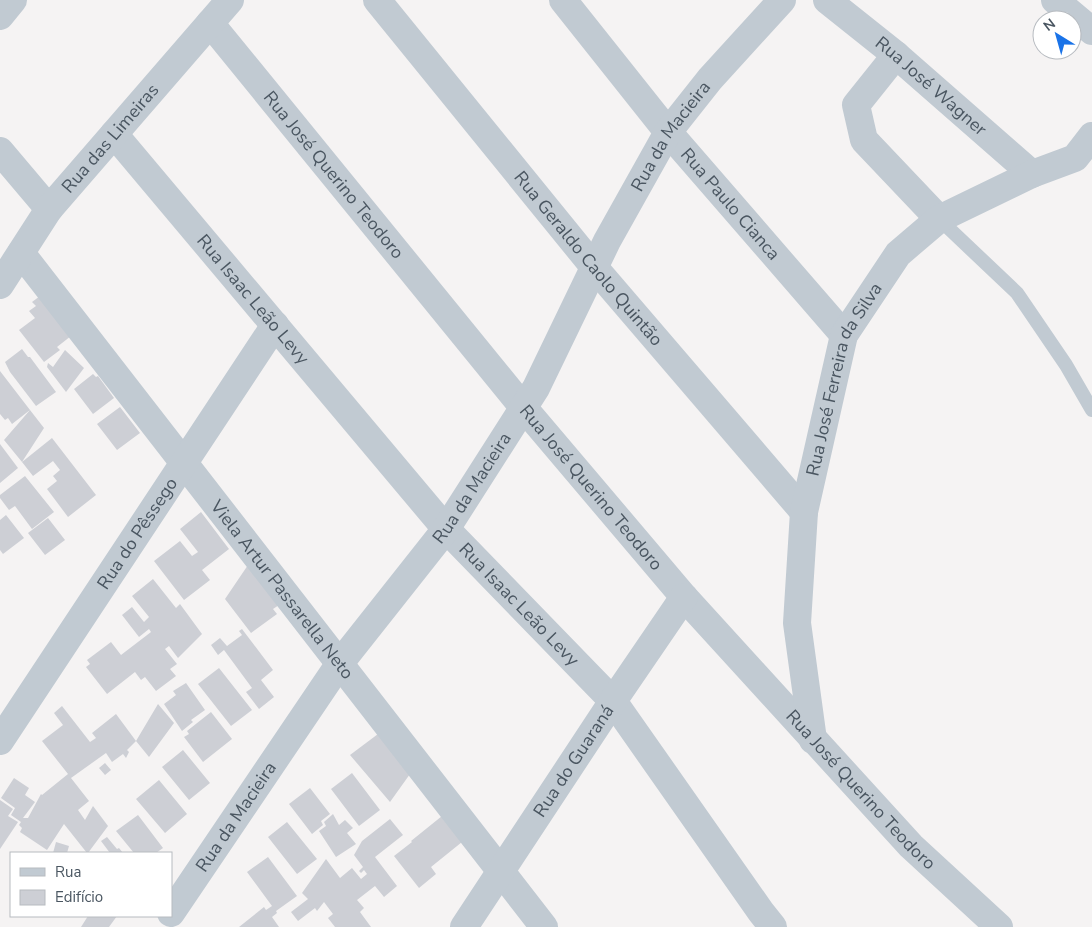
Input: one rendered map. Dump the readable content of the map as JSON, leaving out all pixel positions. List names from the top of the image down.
{
  "streets": {
    "street": [
      "Rua José Wagner",
      "Rua da Macieira",
      "Rua das Limeiras",
      "Rua José Querino Teodoro",
      "Rua Paulo Cianca",
      "Rua Geraldo Caolo Quintão",
      "Rua Isaac Leão Levy",
      "Rua José Ferreira da Silva",
      "Rua do Pêssego",
      "Viela Artur Passarella Neto",
      "Rua do Guaraná"
    ]
  },
  "crossings": [
    ["Rua José Wagner", "Rua José Ferreira da Silva"],
    ["Rua da Macieira", "Rua José Querino Teodoro"],
    ["Rua da Macieira", "Rua Paulo Cianca"],
    ["Rua da Macieira", "Rua Geraldo Caolo Quintão"],
    ["Rua da Macieira", "Rua Isaac Leão Levy"],
    ["Rua da Macieira", "Viela Artur Passarella Neto"],
    ["Rua das Limeiras", "Rua José Querino Teodoro"],
    ["Rua das Limeiras", "Rua Isaac Leão Levy"],
    ["Rua das Limeiras", "Viela Artur Passarella Neto"],
    ["Rua José Querino Teodoro", "Rua José Ferreira da Silva"],
    ["Rua José Querino Teodoro", "Rua do Guaraná"],
    ["Rua Paulo Cianca", "Rua José Ferreira da Silva"],
    ["Rua Geraldo Caolo Quintão", "Rua José Ferreira da Silva"],
    ["Rua Isaac Leão Levy", "Rua do Pêssego"],
    ["Rua Isaac Leão Levy", "Rua do Guaraná"],
    ["Rua do Pêssego", "Viela Artur Passarella Neto"],
    ["Viela Artur Passarella Neto", "Rua do Guaraná"]
  ],
  "legend": ["Rua", "Edifício"],
  "north": "top left"
}
